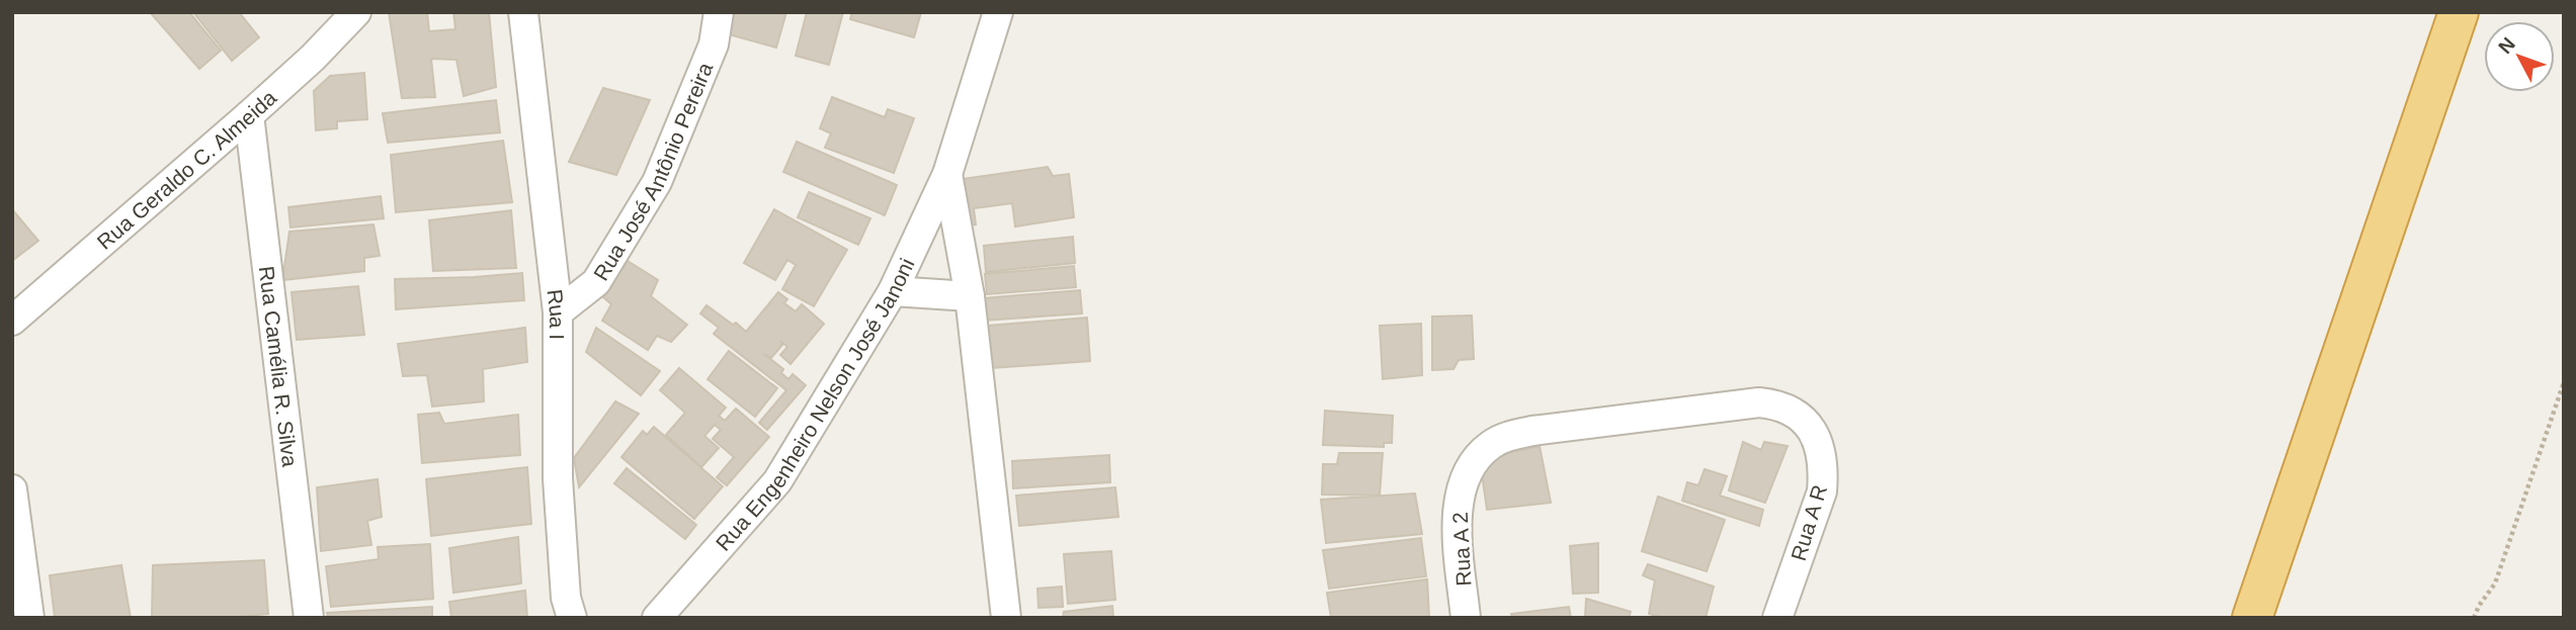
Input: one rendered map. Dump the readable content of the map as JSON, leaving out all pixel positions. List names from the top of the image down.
{
  "streets": {
    "street": [
      "Rua Geraldo C. Almeida",
      "Rua José Antônio Pereira",
      "Rua I",
      "Rua Camélia R. Silva",
      "Rua Engenheiro Nelson José Janoni",
      "Rua A R",
      "Rua A 2"
    ]
  },
  "crossings": [
    ["Rua Geraldo C. Almeida", "Rua Camélia R. Silva"],
    ["Rua José Antônio Pereira", "Rua I"],
    ["Rua A R", "Rua A 2"]
  ],
  "north": "top left"
}
